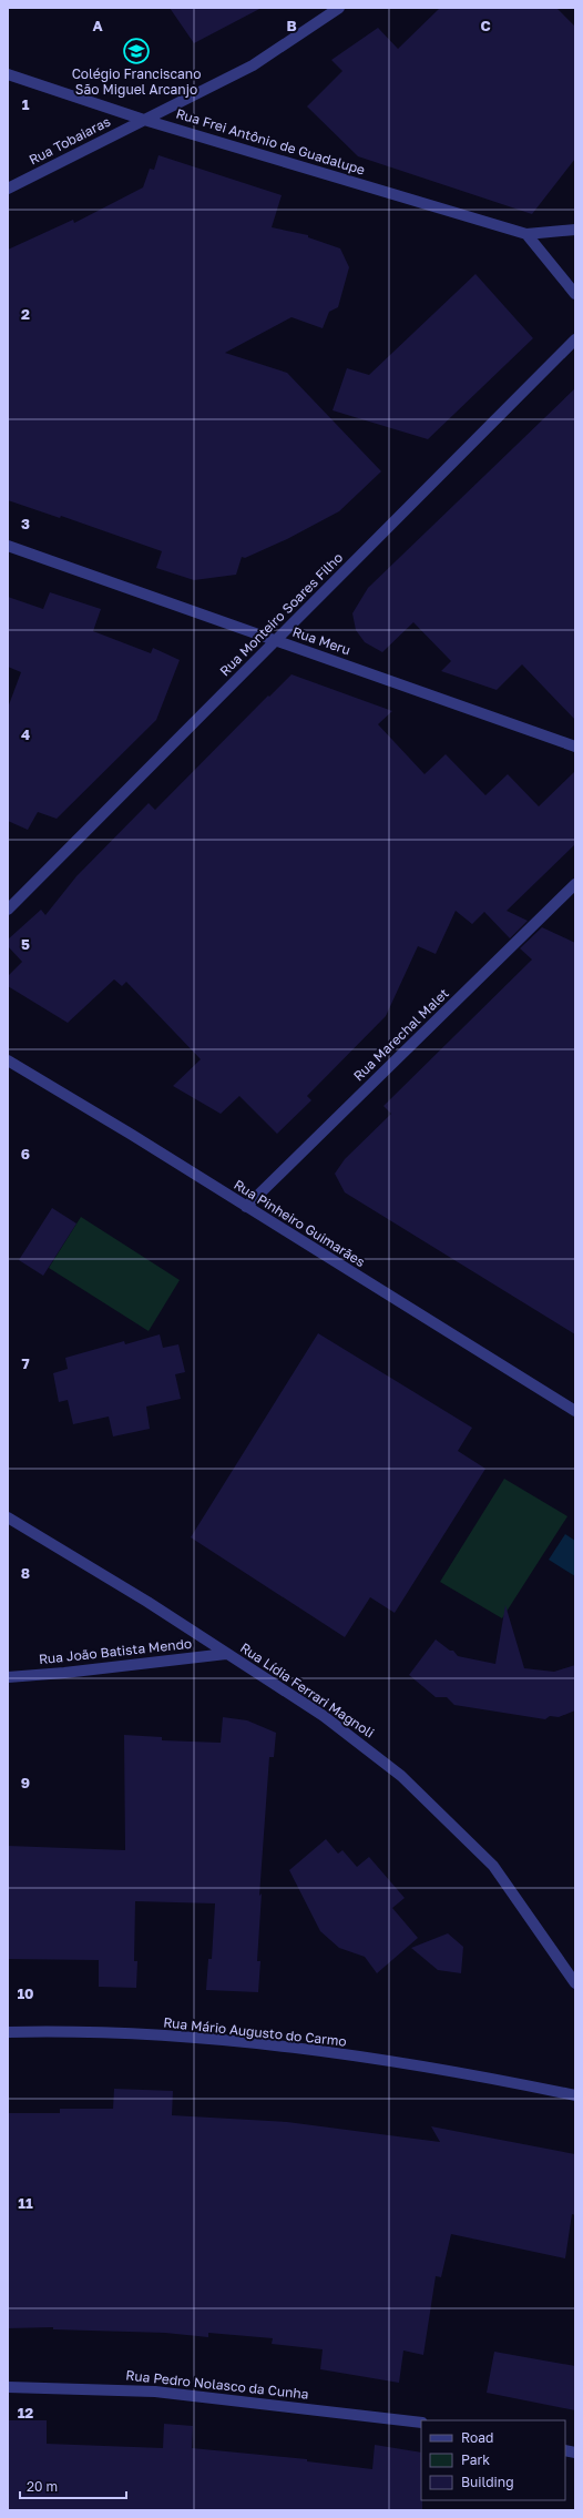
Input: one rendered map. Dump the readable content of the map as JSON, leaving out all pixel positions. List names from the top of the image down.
{
  "streets": {
    "street": [
      "Rua Tobaiaras",
      "Rua Frei Antônio de Guadalupe",
      "Rua Monteiro Soares Filho",
      "Rua Meru",
      "Rua Marechal Malet",
      "Rua Pinheiro Guimarães",
      "Rua João Batista Mendo",
      "Rua Lídia Ferrari Magnoli",
      "Rua Mário Augusto do Carmo",
      "Rua Pedro Nolasco da Cunha"
    ]
  },
  "crossings": [
    ["Rua Tobaiaras", "Rua Frei Antônio de Guadalupe"],
    ["Rua Monteiro Soares Filho", "Rua Meru"],
    ["Rua Marechal Malet", "Rua Pinheiro Guimarães"],
    ["Rua João Batista Mendo", "Rua Lídia Ferrari Magnoli"]
  ],
  "places": {
    "school or university": ["Colégio Franciscano São Miguel Arcanjo"]
  },
  "legend": ["Road", "Park", "Building"],
  "scale_bar": "20 m",
  "grid": {
    "columns": ["A", "B", "C"],
    "rows": [
      "1",
      "2",
      "3",
      "4",
      "5",
      "6",
      "7",
      "8",
      "9",
      "10",
      "11",
      "12"
    ]
  }
}
